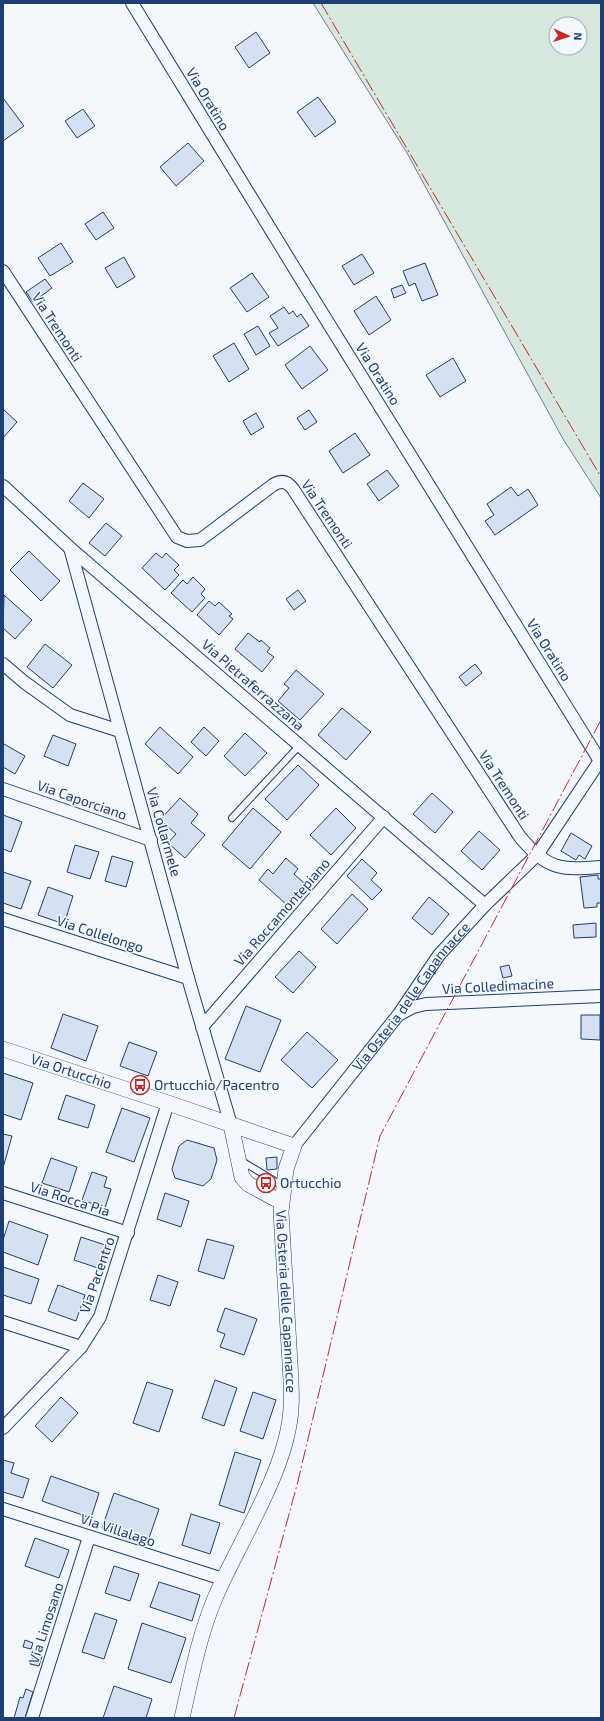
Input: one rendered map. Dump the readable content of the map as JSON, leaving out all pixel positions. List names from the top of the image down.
{
  "streets": {
    "street": [
      "Via Oratino",
      "Via Tremonti",
      "Via Pietraferrazzana",
      "Via Caporciano",
      "Via Collarmele",
      "Via Roccamontepiano",
      "Via Collelongo",
      "Via Colledimacine",
      "Via Osteria delle Capannacce",
      "Via Ortucchio",
      "Via Rocca Pia",
      "Via Pacentro",
      "Via Villalago",
      "Via Limosano"
    ]
  },
  "crossings": [
    ["Via Oratino", "Via Osteria delle Capannacce"],
    ["Via Tremonti", "Via Osteria delle Capannacce"],
    ["Via Pietraferrazzana", "Via Collarmele"],
    ["Via Pietraferrazzana", "Via Roccamontepiano"],
    ["Via Pietraferrazzana", "Via Osteria delle Capannacce"],
    ["Via Caporciano", "Via Collarmele"],
    ["Via Collarmele", "Via Roccamontepiano"],
    ["Via Collarmele", "Via Collelongo"],
    ["Via Collarmele", "Via Ortucchio"],
    ["Via Colledimacine", "Via Osteria delle Capannacce"],
    ["Via Osteria delle Capannacce", "Via Ortucchio"],
    ["Via Osteria delle Capannacce", "Via Villalago"],
    ["Via Ortucchio", "Via Pacentro"],
    ["Via Rocca Pia", "Via Pacentro"],
    ["Via Villalago", "Via Limosano"]
  ],
  "places": {
    "bus stop": ["Ortucchio/Pacentro", "Ortucchio"]
  },
  "north": "right"
}
